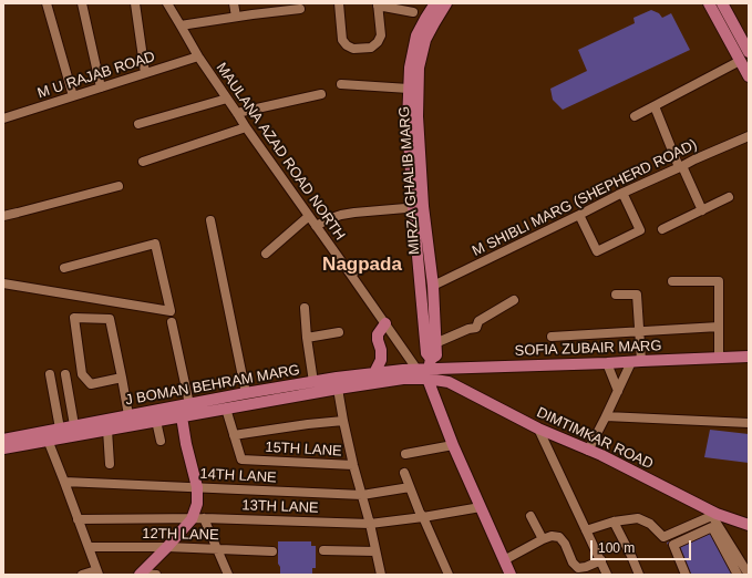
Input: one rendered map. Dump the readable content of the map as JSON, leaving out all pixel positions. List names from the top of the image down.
{
  "streets": {
    "main road": [
      "MIRZA GHALIB MARG",
      "SOFIA ZUBAIR MARG",
      "J BOMAN BEHRAM MARG",
      "DIMTIMKAR ROAD"
    ],
    "street": [
      "M U RAJAB ROAD",
      "MAULANA AZAD ROAD NORTH",
      "M SHIBLI MARG (SHEPHERD ROAD)",
      "15TH LANE",
      "14TH LANE",
      "13TH LANE",
      "12TH LANE"
    ]
  },
  "crossings": [
    ["M U RAJAB ROAD", "MAULANA AZAD ROAD NORTH"],
    ["MAULANA AZAD ROAD NORTH", "MIRZA GHALIB MARG"],
    ["MAULANA AZAD ROAD NORTH", "SOFIA ZUBAIR MARG"],
    ["MAULANA AZAD ROAD NORTH", "J BOMAN BEHRAM MARG"],
    ["MAULANA AZAD ROAD NORTH", "DIMTIMKAR ROAD"],
    ["MIRZA GHALIB MARG", "M SHIBLI MARG (SHEPHERD ROAD)"],
    ["MIRZA GHALIB MARG", "SOFIA ZUBAIR MARG"],
    ["MIRZA GHALIB MARG", "J BOMAN BEHRAM MARG"],
    ["MIRZA GHALIB MARG", "DIMTIMKAR ROAD"],
    ["SOFIA ZUBAIR MARG", "J BOMAN BEHRAM MARG"],
    ["SOFIA ZUBAIR MARG", "DIMTIMKAR ROAD"],
    ["J BOMAN BEHRAM MARG", "DIMTIMKAR ROAD"]
  ],
  "districts": ["Nagpada"],
  "scale_bar": "100 m"
}
